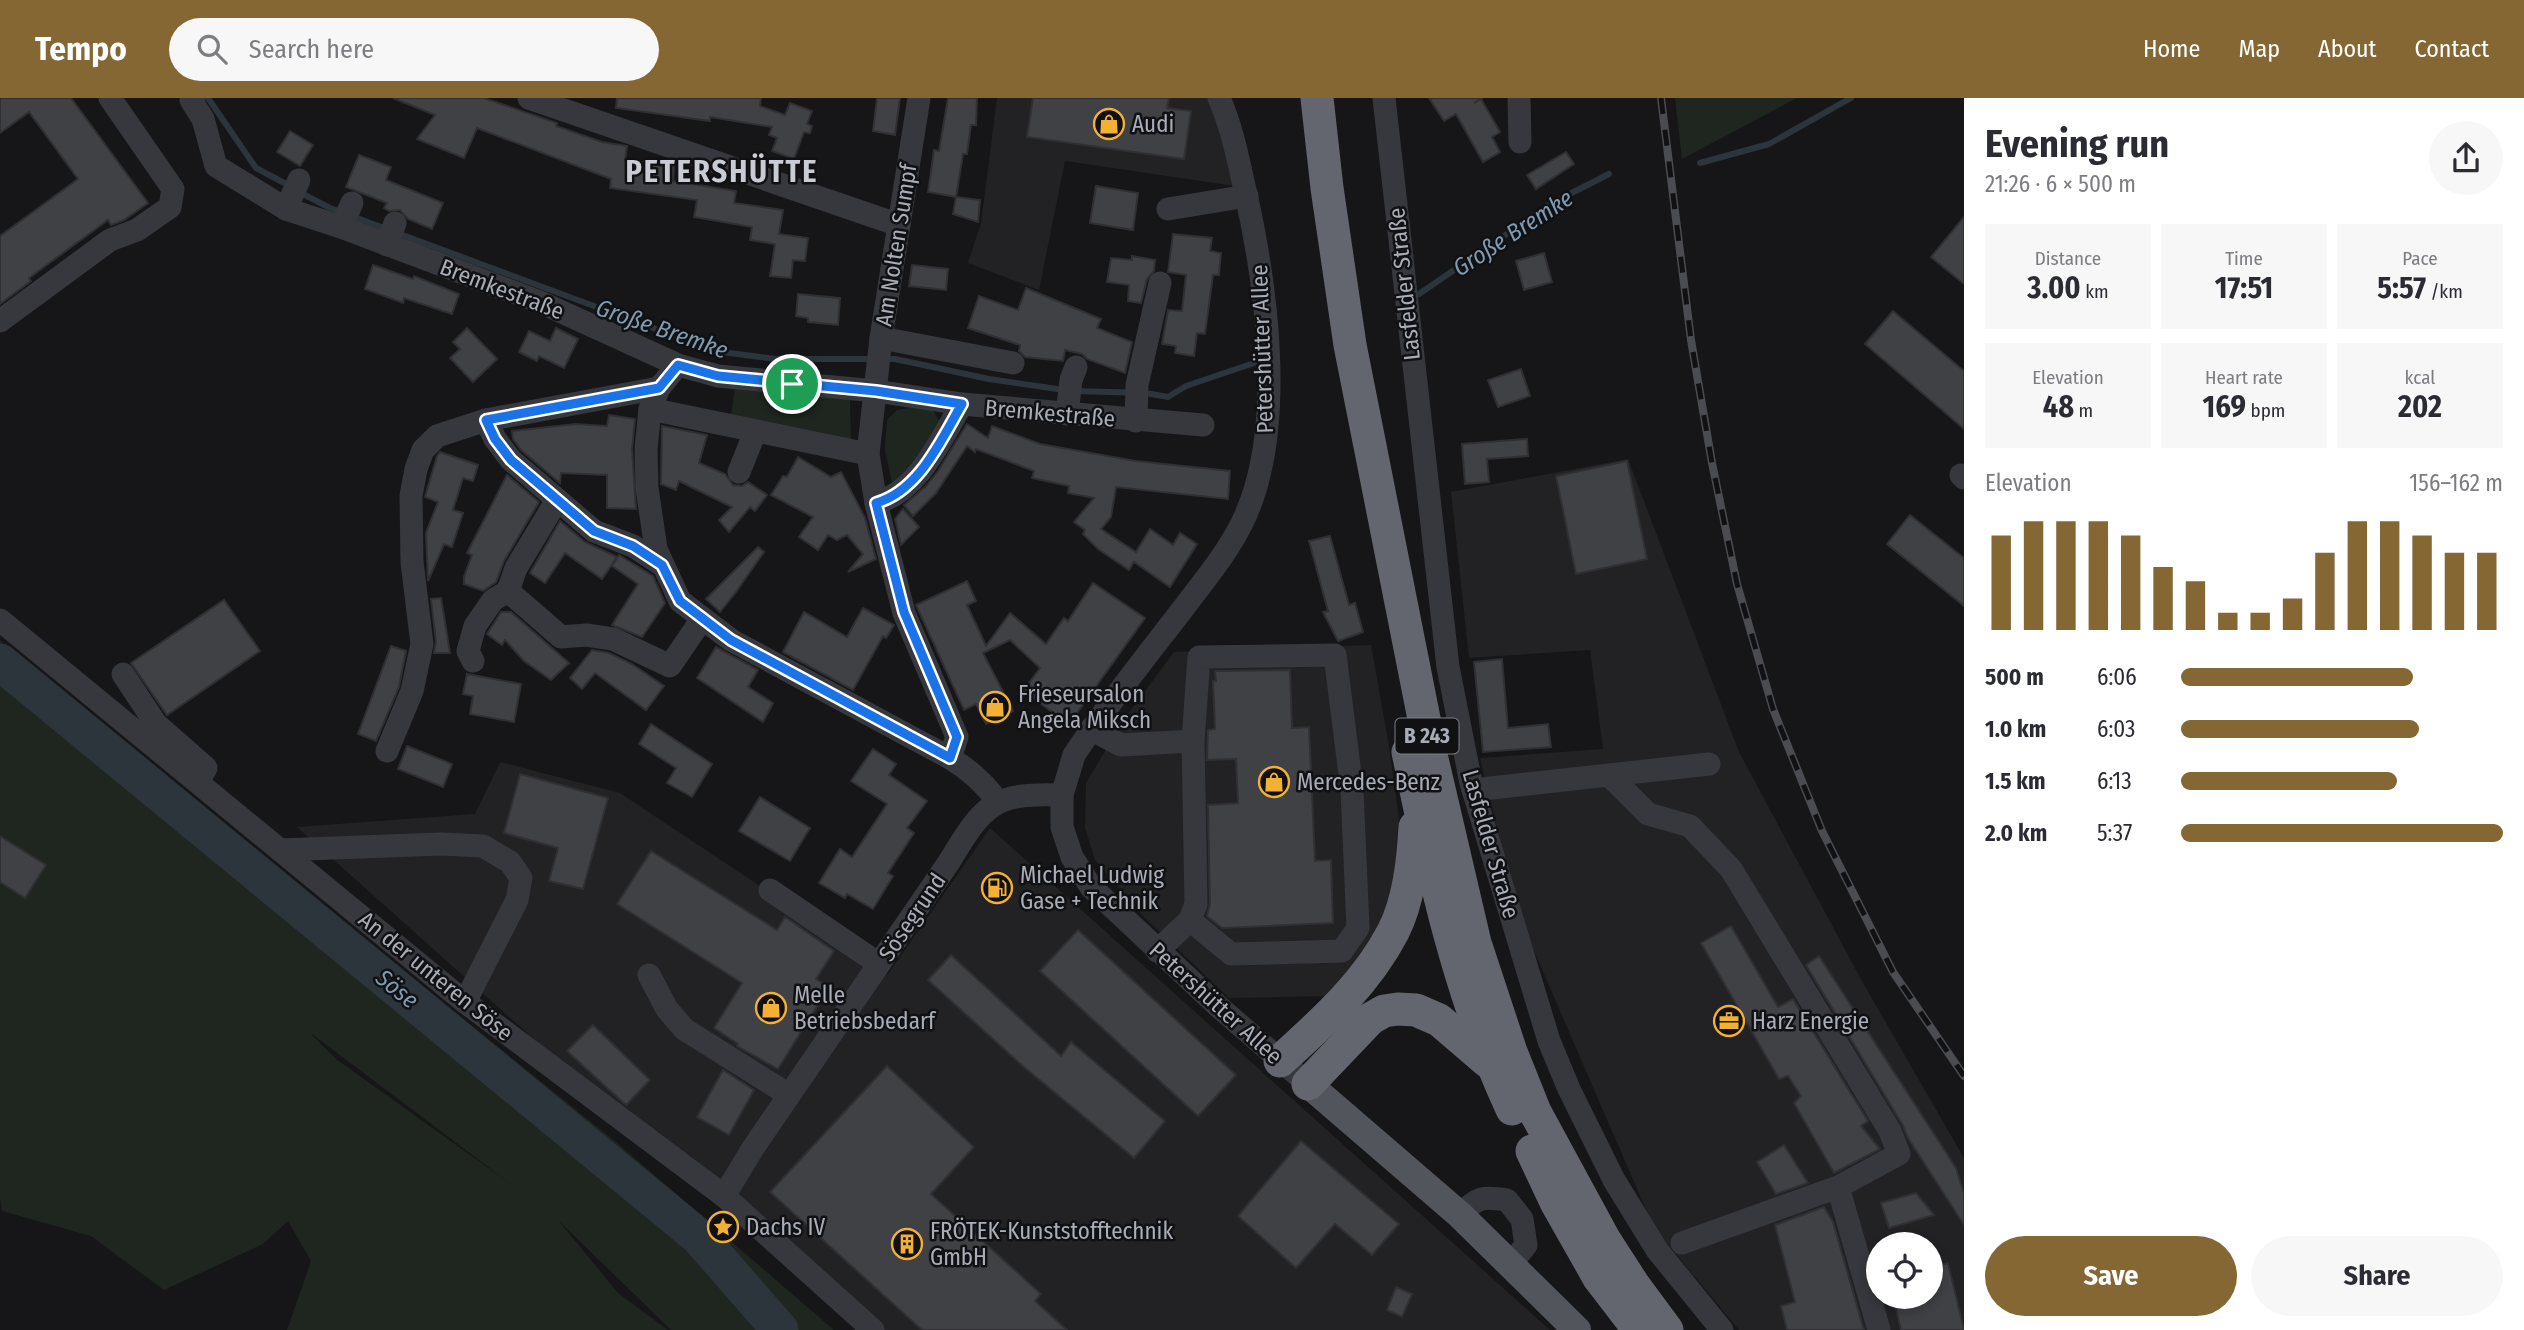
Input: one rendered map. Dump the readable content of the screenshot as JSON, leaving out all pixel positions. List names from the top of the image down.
{
  "streets": {
    "highway": ["B 243"],
    "main road": ["Petershütter Allee"],
    "street": [
      "Am Nolten Sumpf",
      "Lasfelder Straße",
      "Bremkestraße",
      "Sösegrund",
      "An der unteren Söse"
    ]
  },
  "crossings": [
    ["Am Nolten Sumpf", "Bremkestraße"],
    ["Sösegrund", "An der unteren Söse"]
  ],
  "districts": ["PETERSHÜTTE"],
  "water": ["Große Bremke", "Söse"],
  "places": {
    "shop": [
      "Audi",
      "Frieseursalon Angela Miksch",
      "Mercedes-Benz",
      "Melle Betriebsbedarf"
    ],
    "fuel station": ["Michael Ludwig Gase + Technik"],
    "office": ["Harz Energie"],
    "place": ["Dachs IV"],
    "building": ["FRÖTEK-Kunststofftechnik GmbH"]
  },
  "page": {
    "header": "Tempo",
    "search": "Search here",
    "nav": [
      "Home",
      "Map",
      "About",
      "Contact"
    ],
    "heading": ["Evening run", "21:26 · 6 × 500 m"],
    "stats": [
      ["Distance", "3.00 km"],
      ["Time", "17:51"],
      ["Pace", "5:57 /km"],
      ["Elevation", "48 m"],
      ["Heart rate", "169 bpm"],
      ["kcal", "202"]
    ],
    "chart": ["Elevation", "156–162 m"],
    "list": [
      {
        "name": "500 m",
        "note": "6:06"
      },
      {
        "name": "1.0 km",
        "note": "6:03"
      },
      {
        "name": "1.5 km",
        "note": "6:13"
      },
      {
        "name": "2.0 km",
        "note": "5:37"
      }
    ],
    "buttons": ["Save", "Share"]
  }
}
